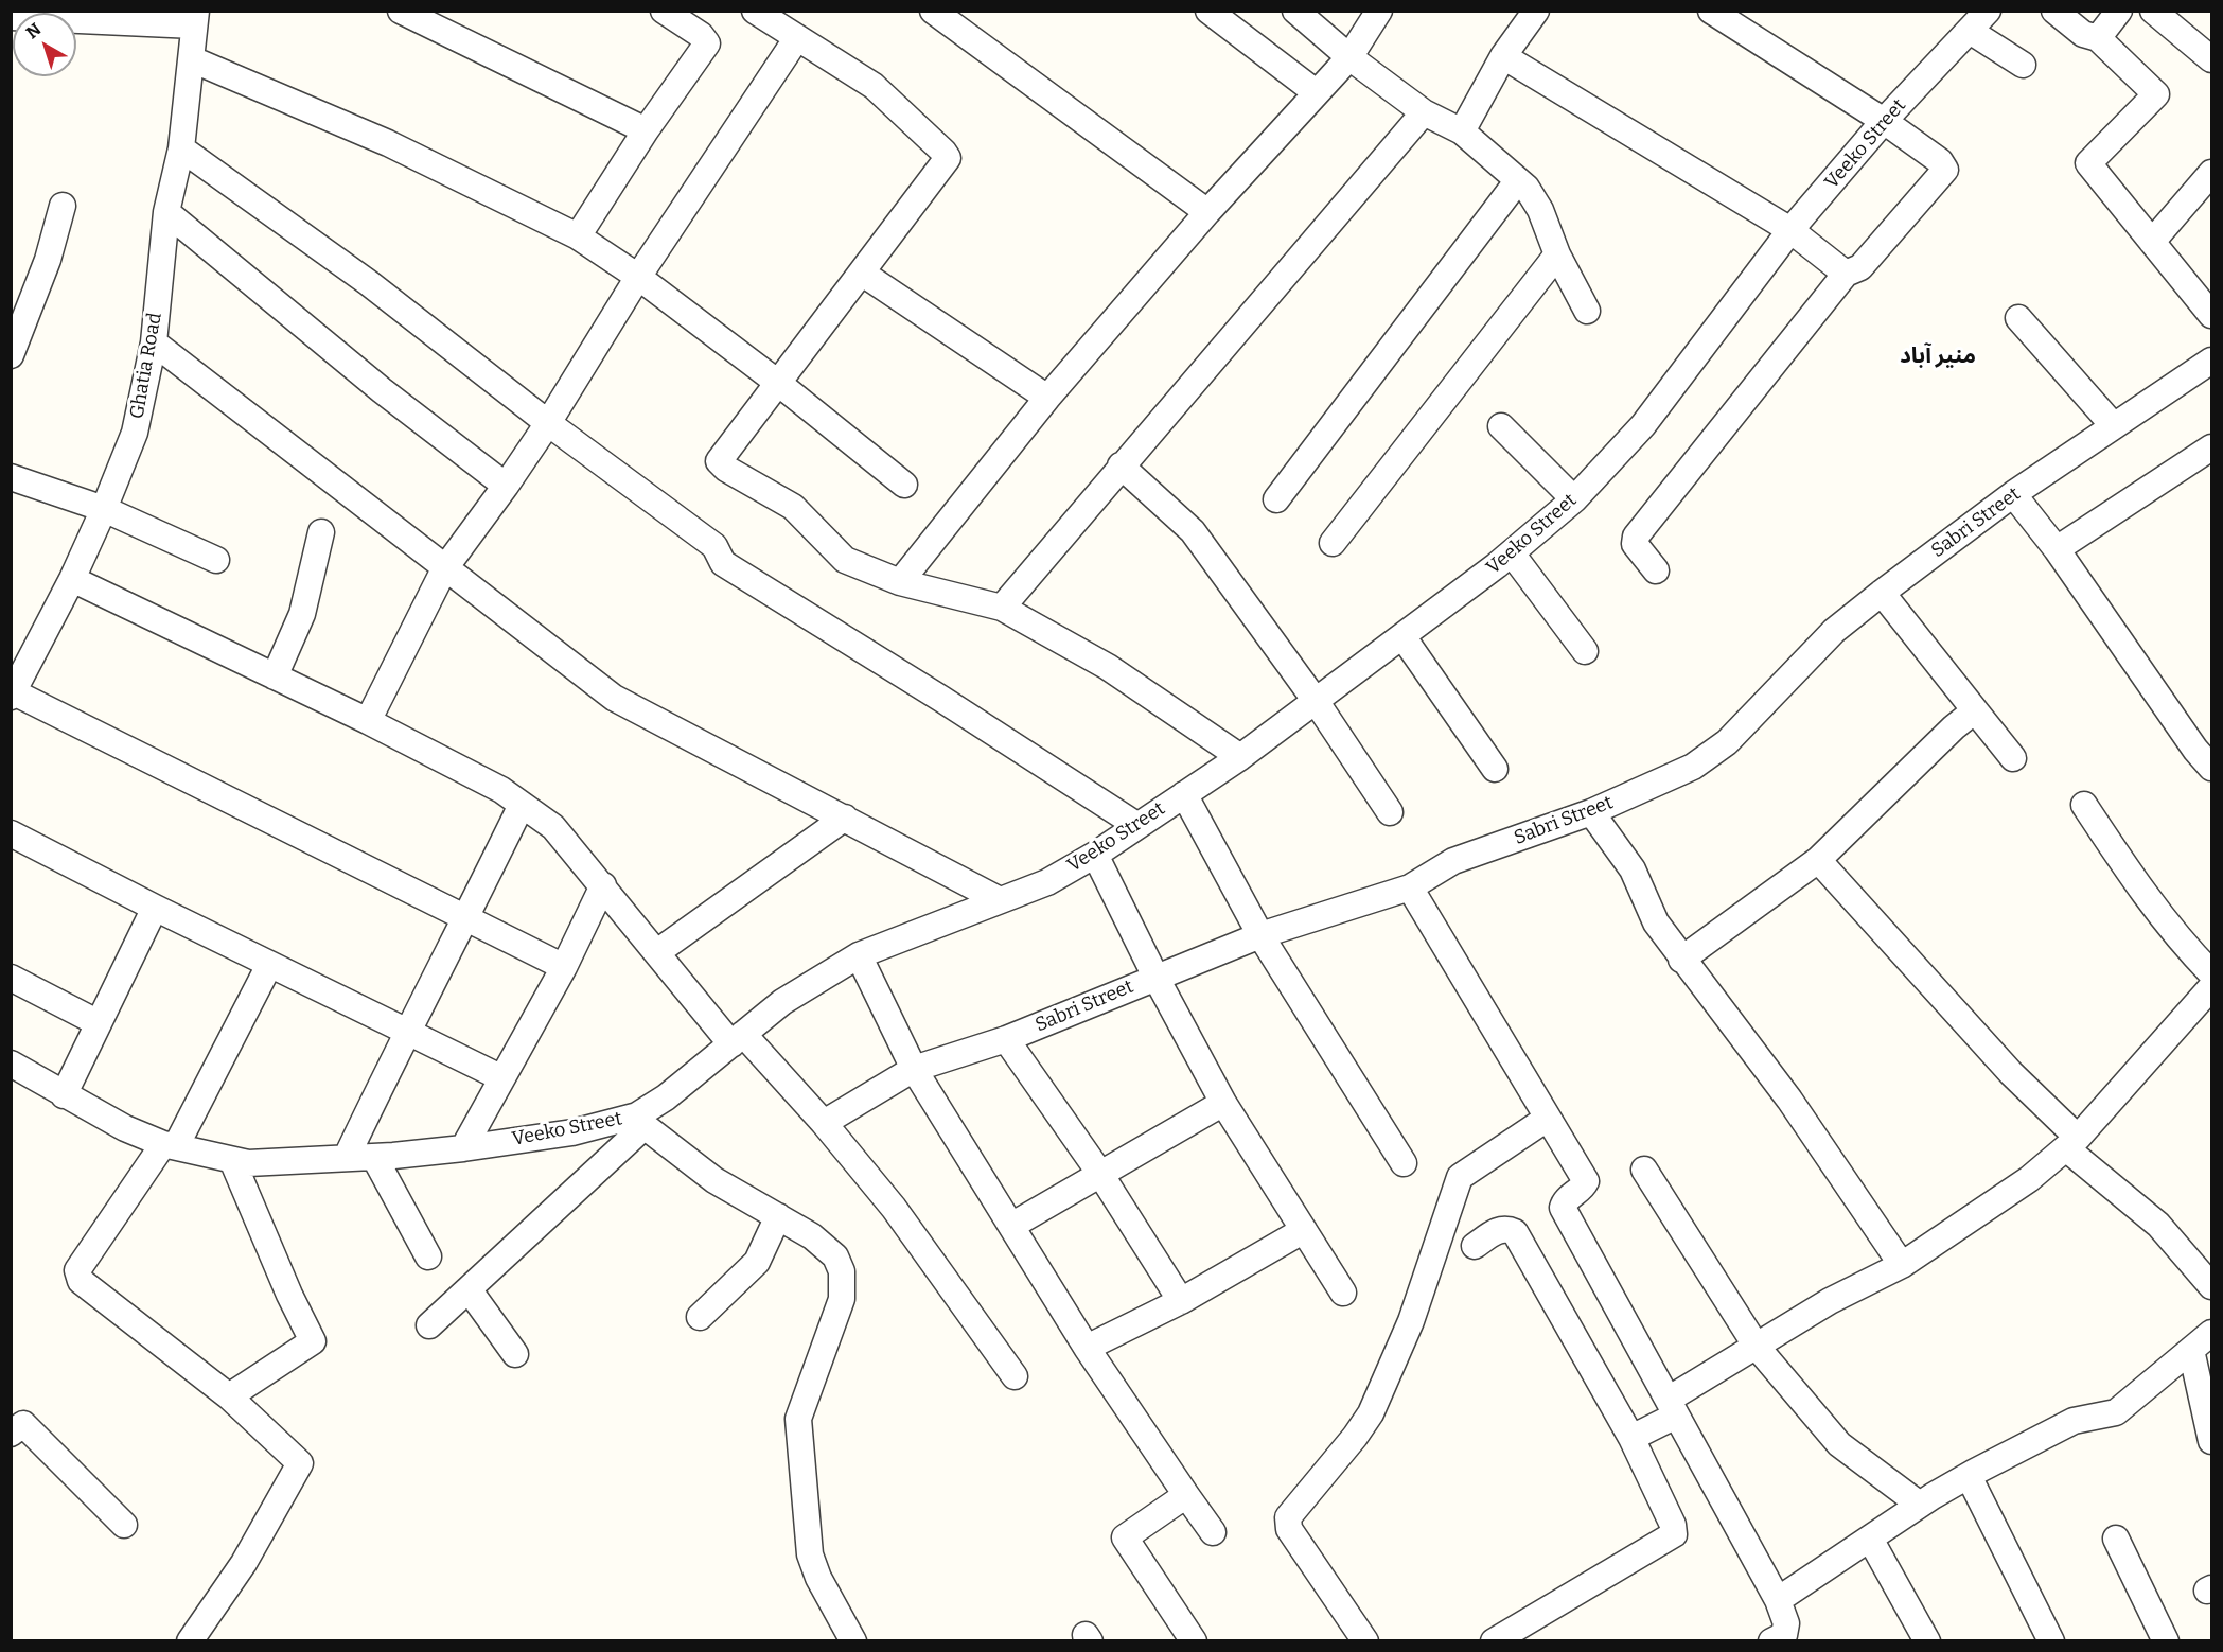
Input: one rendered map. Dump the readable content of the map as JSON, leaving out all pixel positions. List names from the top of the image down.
{
  "streets": {
    "street": ["Veeko Street", "Ghatia Road", "Sabri Street"]
  },
  "districts": ["منیر آباد"],
  "north": "top left"
}
